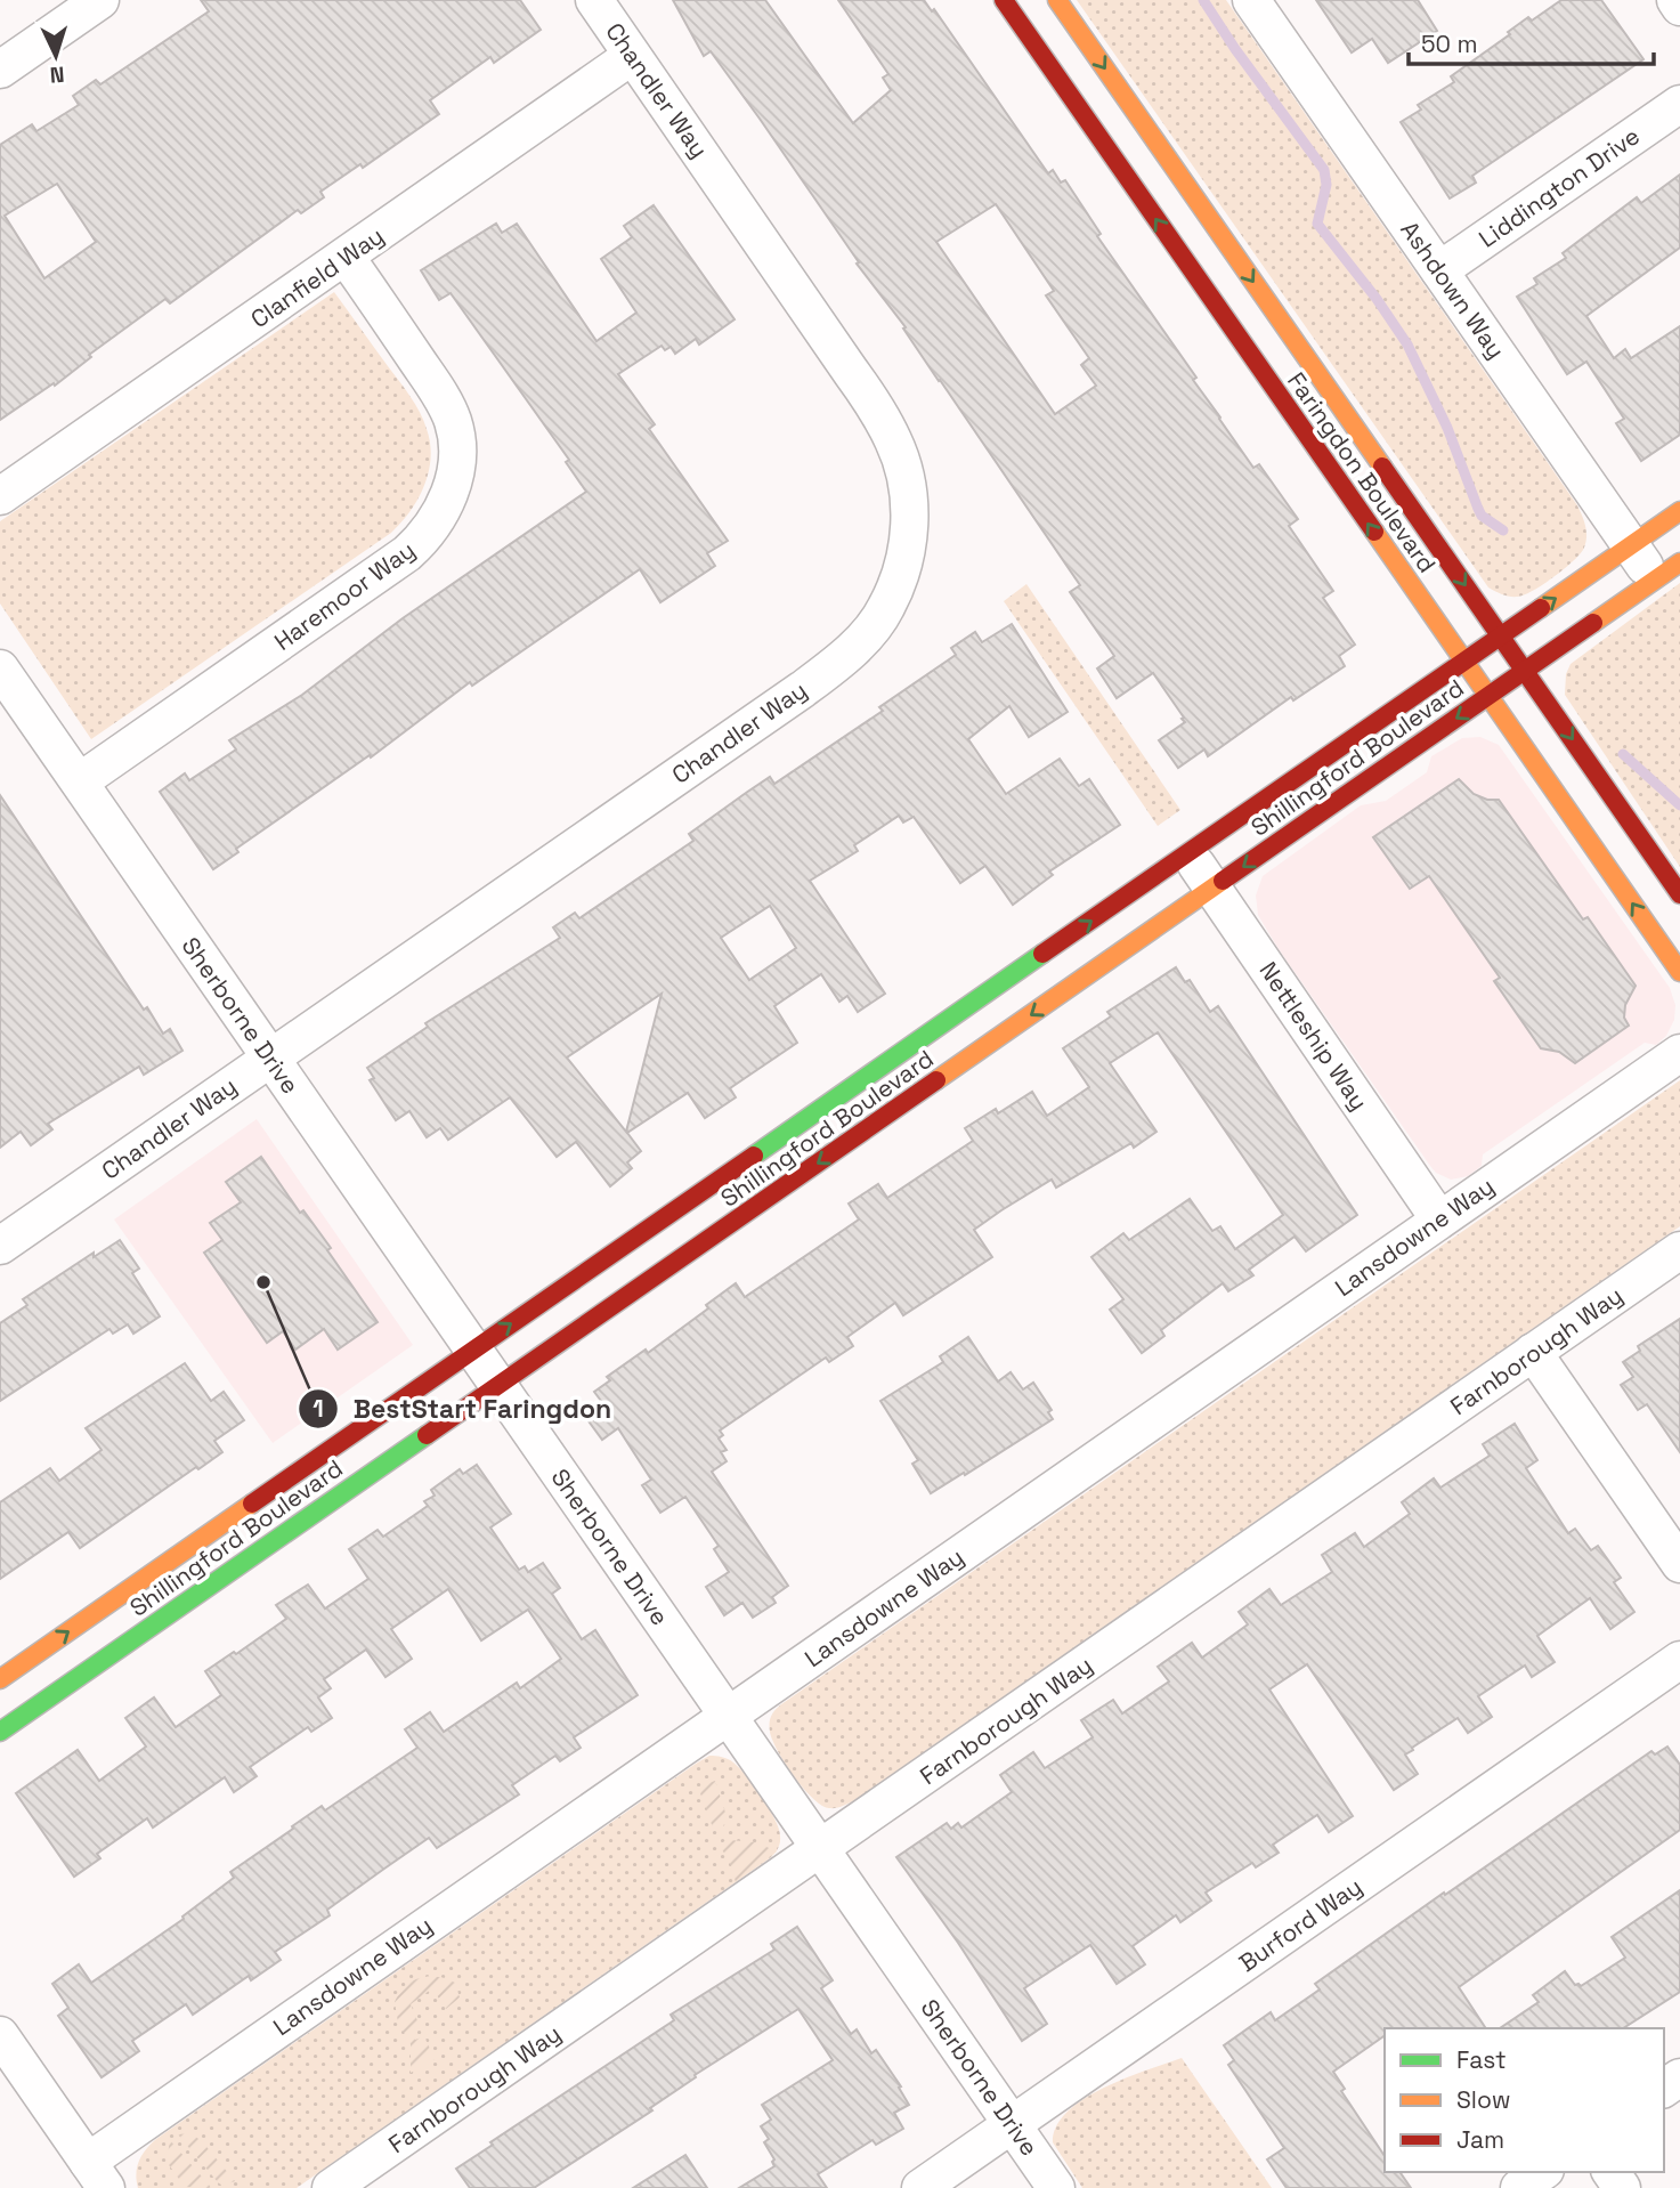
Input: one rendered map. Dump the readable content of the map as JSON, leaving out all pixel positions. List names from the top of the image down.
{
  "streets": {
    "street": [
      "Chandler Way",
      "Liddington Drive",
      "Clanfield Way",
      "Ashdown Way",
      "Faringdon Boulevard",
      "Haremoor Way",
      "Shillingford Boulevard",
      "Sherborne Drive",
      "Nettleship Way",
      "Lansdowne Way",
      "Farnborough Way",
      "Burford Way"
    ]
  },
  "crossings": [
    ["Chandler Way", "Clanfield Way"],
    ["Chandler Way", "Sherborne Drive"],
    ["Liddington Drive", "Ashdown Way"],
    ["Clanfield Way", "Haremoor Way"],
    ["Ashdown Way", "Shillingford Boulevard"],
    ["Faringdon Boulevard", "Shillingford Boulevard"],
    ["Haremoor Way", "Sherborne Drive"],
    ["Shillingford Boulevard", "Sherborne Drive"],
    ["Shillingford Boulevard", "Nettleship Way"],
    ["Sherborne Drive", "Lansdowne Way"],
    ["Sherborne Drive", "Farnborough Way"],
    ["Sherborne Drive", "Burford Way"],
    ["Nettleship Way", "Lansdowne Way"]
  ],
  "places": ["BestStart Faringdon"],
  "legend": ["Fast", "Slow", "Jam"],
  "scale_bar": "50 m",
  "north": "bottom"
}
